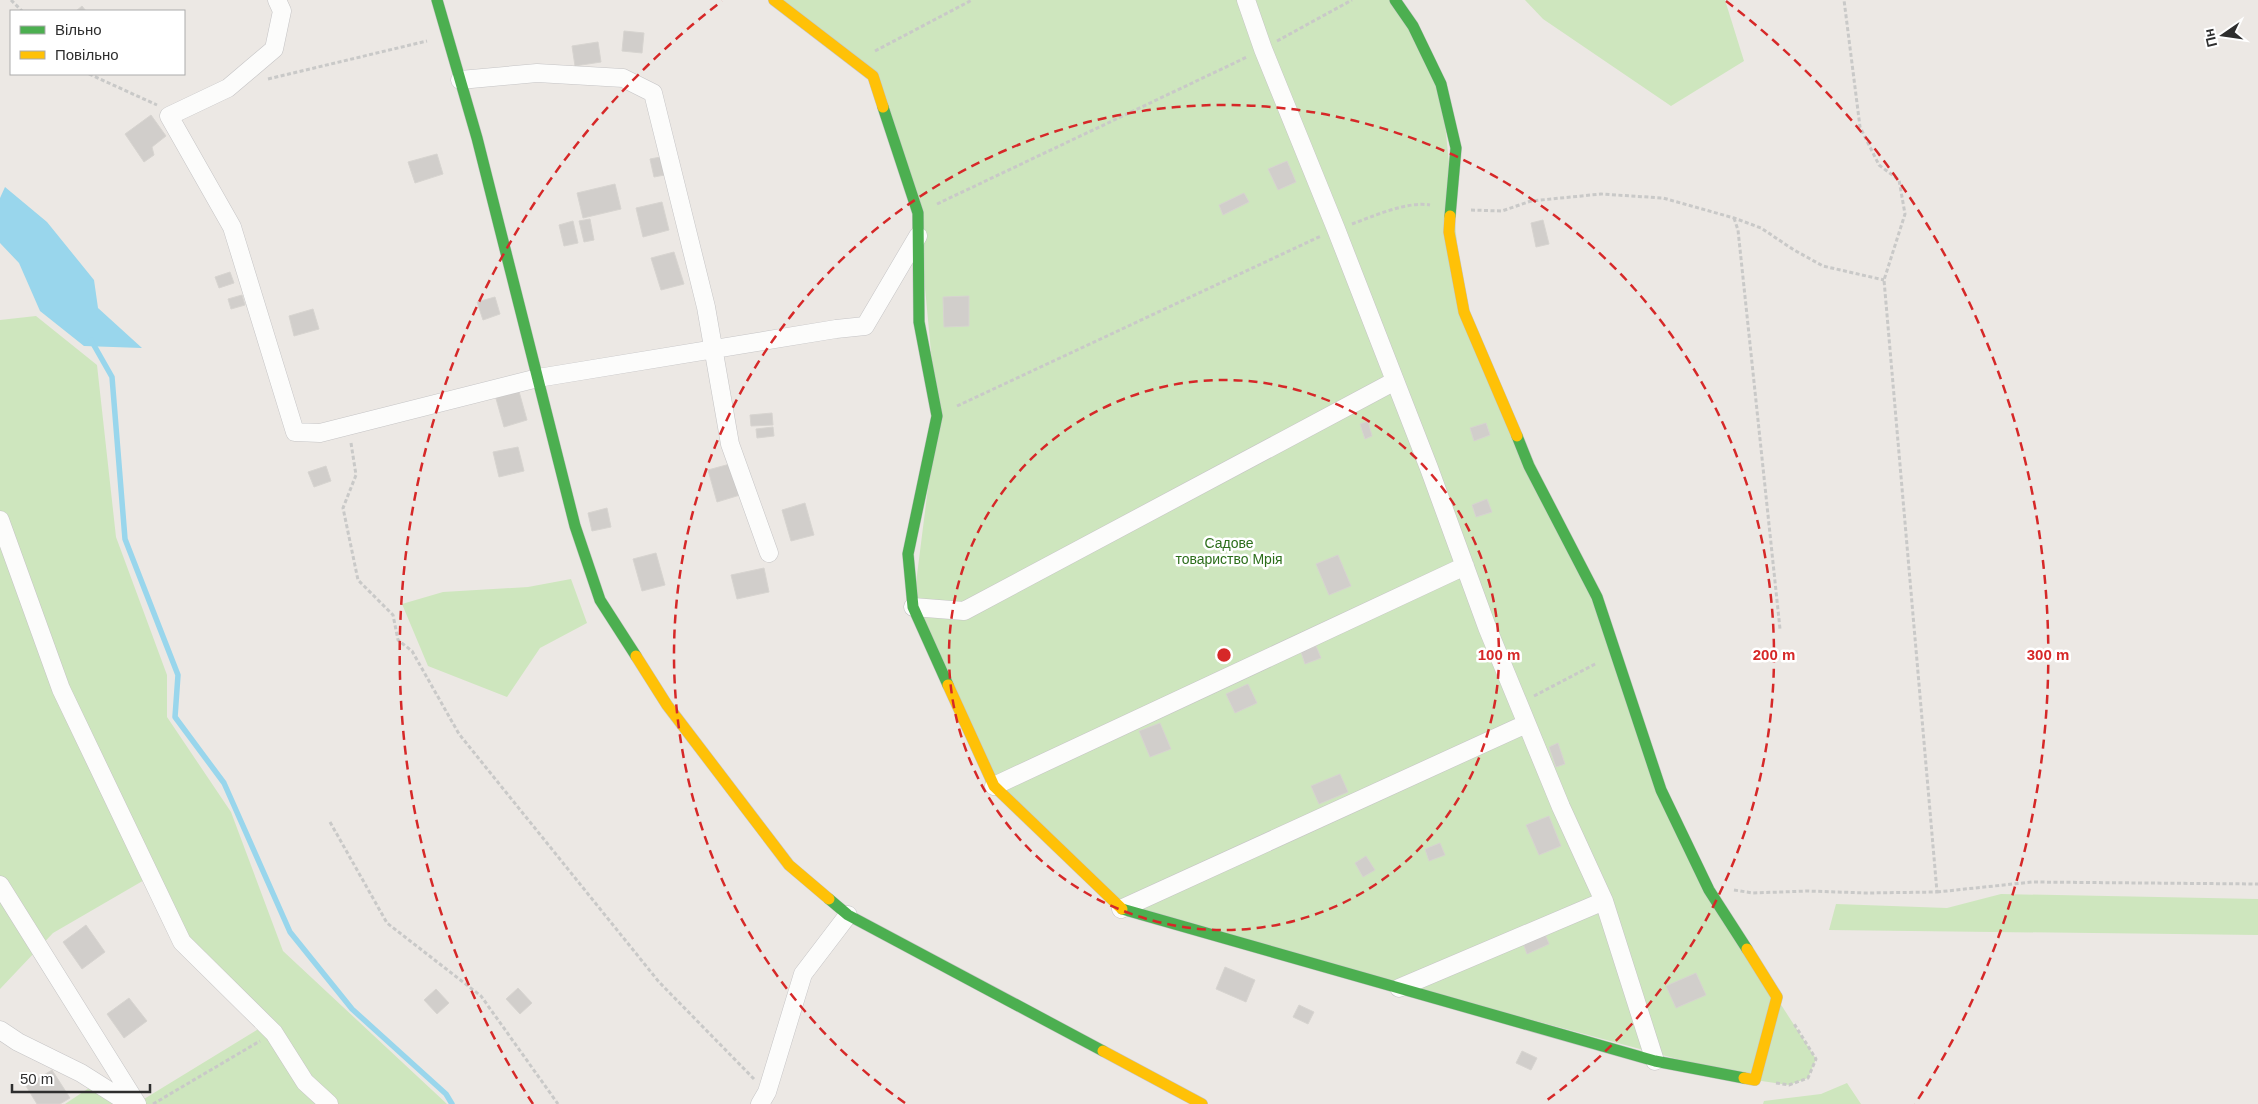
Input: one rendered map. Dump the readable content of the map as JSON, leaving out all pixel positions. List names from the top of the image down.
{
  "parks": ["Садове товариство Мрія"],
  "legend": ["Вільно", "Повільно"],
  "scale_bar": "50 m",
  "north": "left",
  "rings": ["100 m", "200 m", "300 m"]
}
